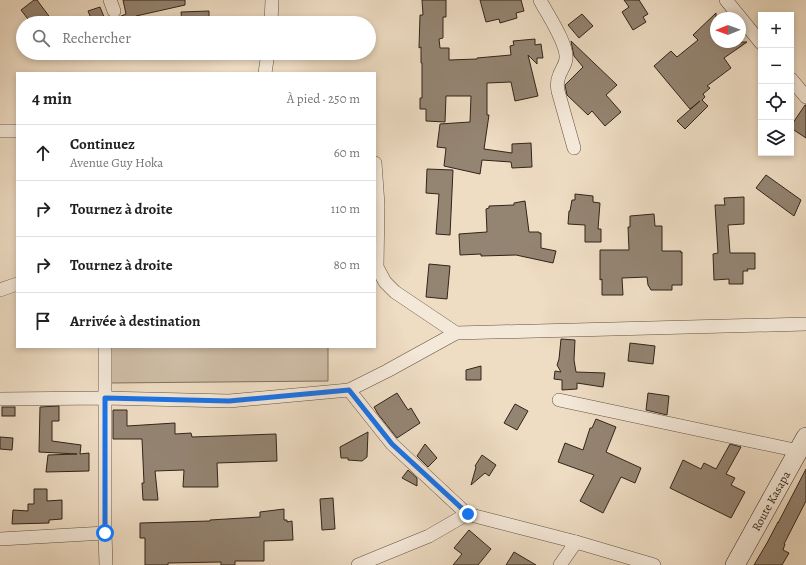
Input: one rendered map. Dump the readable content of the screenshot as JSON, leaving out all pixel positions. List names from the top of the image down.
{
  "streets": {
    "main road": ["Route Kasapa"]
  },
  "north": "left",
  "page": {
    "map_buttons": ["+", "−"],
    "search": "Rechercher",
    "heading": ["4 min", "À pied · 250 m"],
    "list": [
      ["Continuez", "Avenue Guy Hoka", "60 m"],
      ["Tournez à droite", "110 m"],
      ["Tournez à droite", "80 m"],
      "Arrivée à destination"
    ]
  }
}
